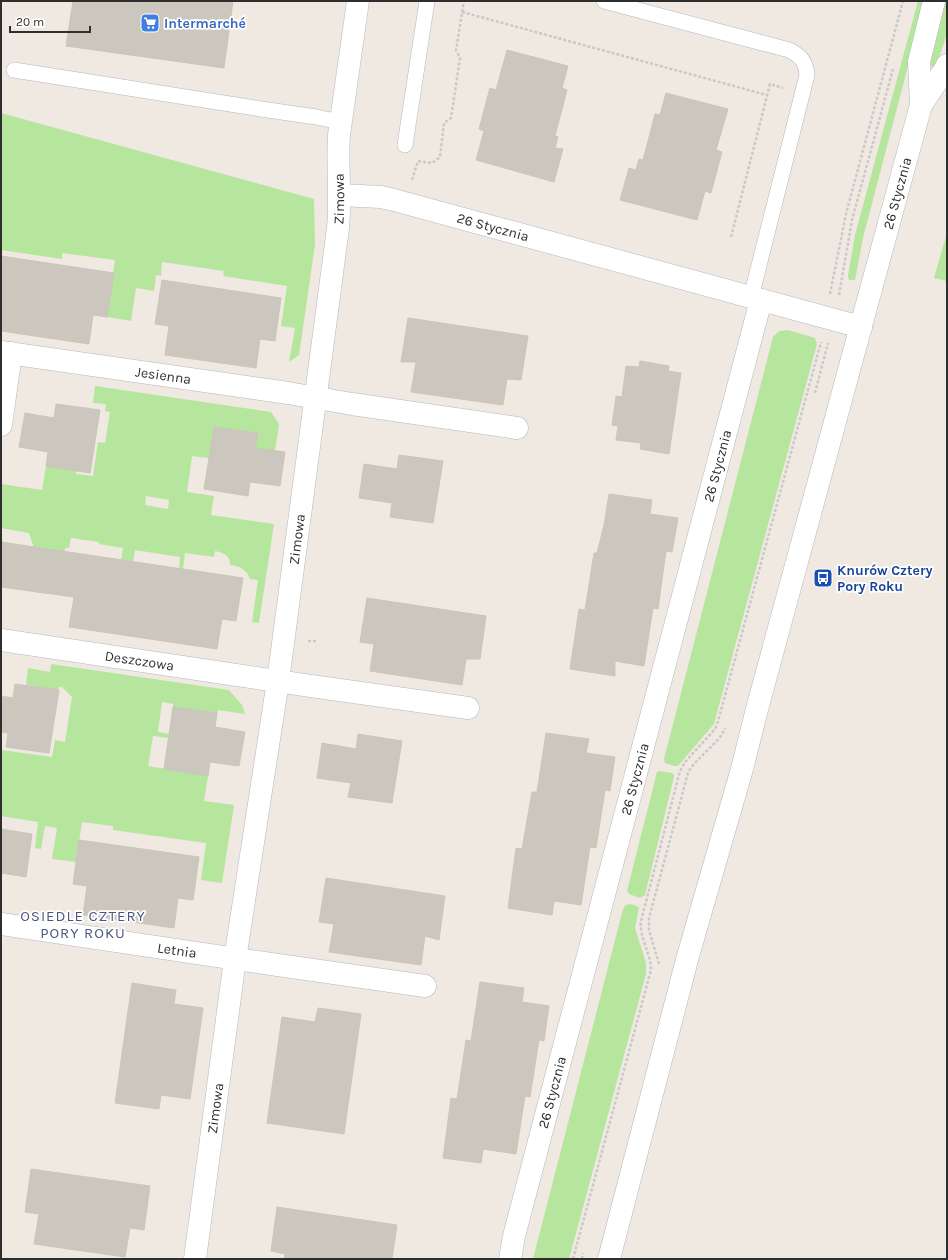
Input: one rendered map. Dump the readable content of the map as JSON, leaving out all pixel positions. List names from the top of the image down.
{
  "streets": {
    "street": [
      "26 Stycznia",
      "Zimowa",
      "Jesienna",
      "Deszczowa",
      "Letnia"
    ]
  },
  "crossings": [
    ["26 Stycznia", "Zimowa"],
    ["Zimowa", "Jesienna"],
    ["Zimowa", "Deszczowa"],
    ["Zimowa", "Letnia"]
  ],
  "districts": ["OSIEDLE CZTERY PORY ROKU"],
  "places": {
    "supermarket": ["Intermarché"],
    "bus stop": ["Knurów Cztery Pory Roku"]
  },
  "scale_bar": "20 m"
}
